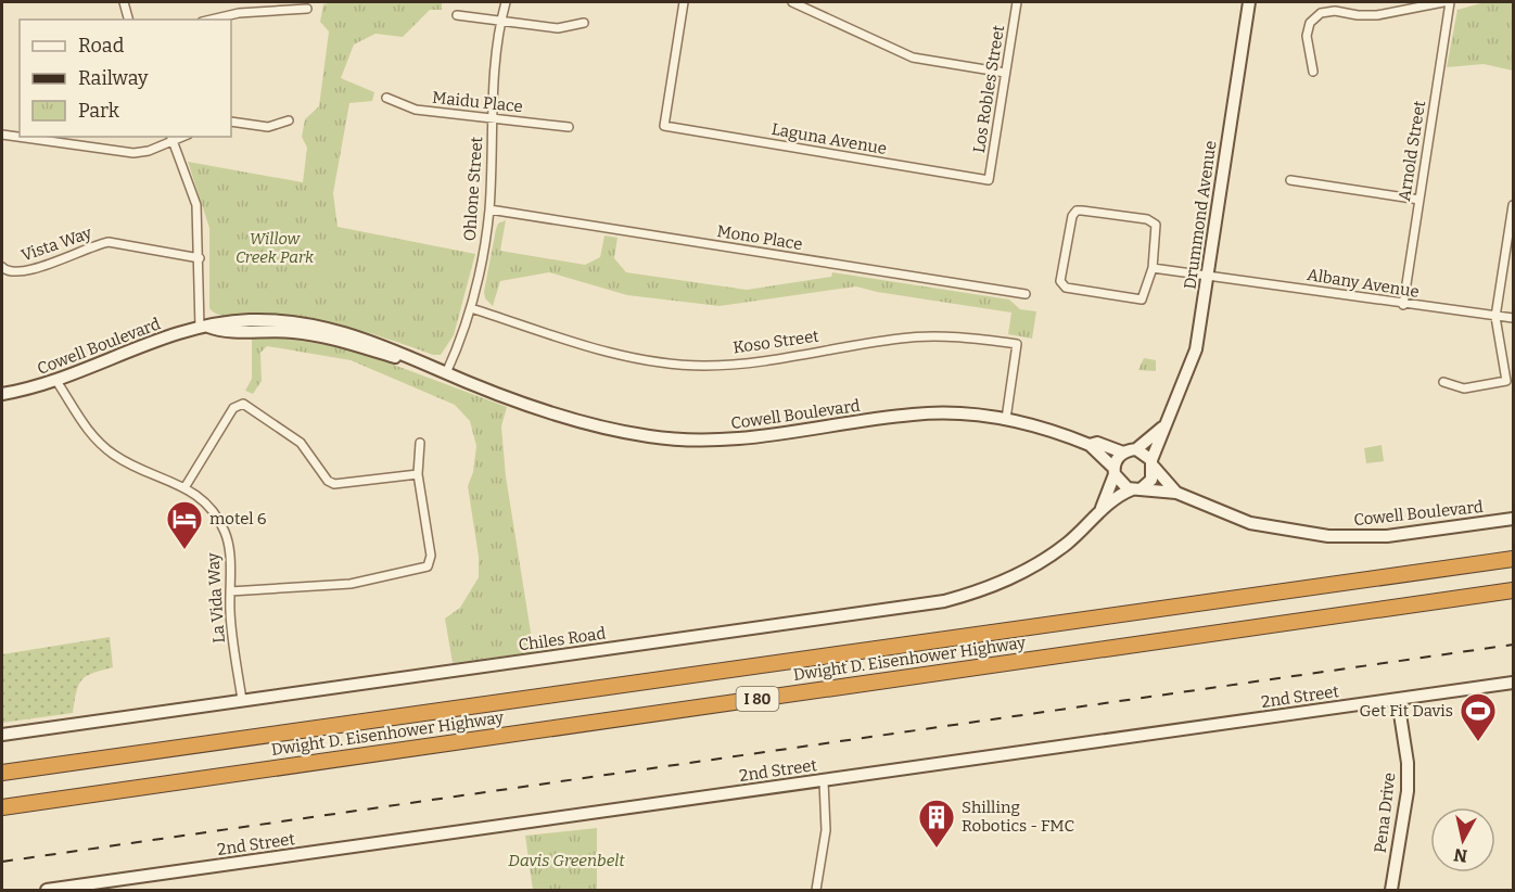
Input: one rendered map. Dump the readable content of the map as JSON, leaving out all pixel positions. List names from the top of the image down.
{
  "streets": {
    "highway": ["Dwight D. Eisenhower Highway", "I 80"],
    "street": [
      "Los Robles Street",
      "Maidu Place",
      "Laguna Avenue",
      "Arnold Street",
      "Ohlone Street",
      "Drummond Avenue",
      "Mono Place",
      "Vista Way",
      "Albany Avenue",
      "Koso Street",
      "Cowell Boulevard",
      "La Vida Way",
      "Chiles Road",
      "2nd Street",
      "Pena Drive"
    ]
  },
  "crossings": [
    ["Los Robles Street", "Laguna Avenue"],
    ["Maidu Place", "Ohlone Street"],
    ["Arnold Street", "Albany Avenue"],
    ["Ohlone Street", "Mono Place"],
    ["Ohlone Street", "Koso Street"],
    ["Ohlone Street", "Cowell Boulevard"],
    ["Drummond Avenue", "Albany Avenue"],
    ["Drummond Avenue", "Cowell Boulevard"],
    ["Koso Street", "Cowell Boulevard"],
    ["Cowell Boulevard", "La Vida Way"],
    ["La Vida Way", "Chiles Road"],
    ["2nd Street", "Pena Drive"]
  ],
  "parks": ["Willow Creek Park", "Davis Greenbelt"],
  "places": {
    "hotel": ["motel 6"],
    "sports": ["Get Fit Davis"],
    "building": ["Shilling Robotics - FMC"]
  },
  "legend": ["Road", "Railway", "Park"],
  "north": "bottom"
}
